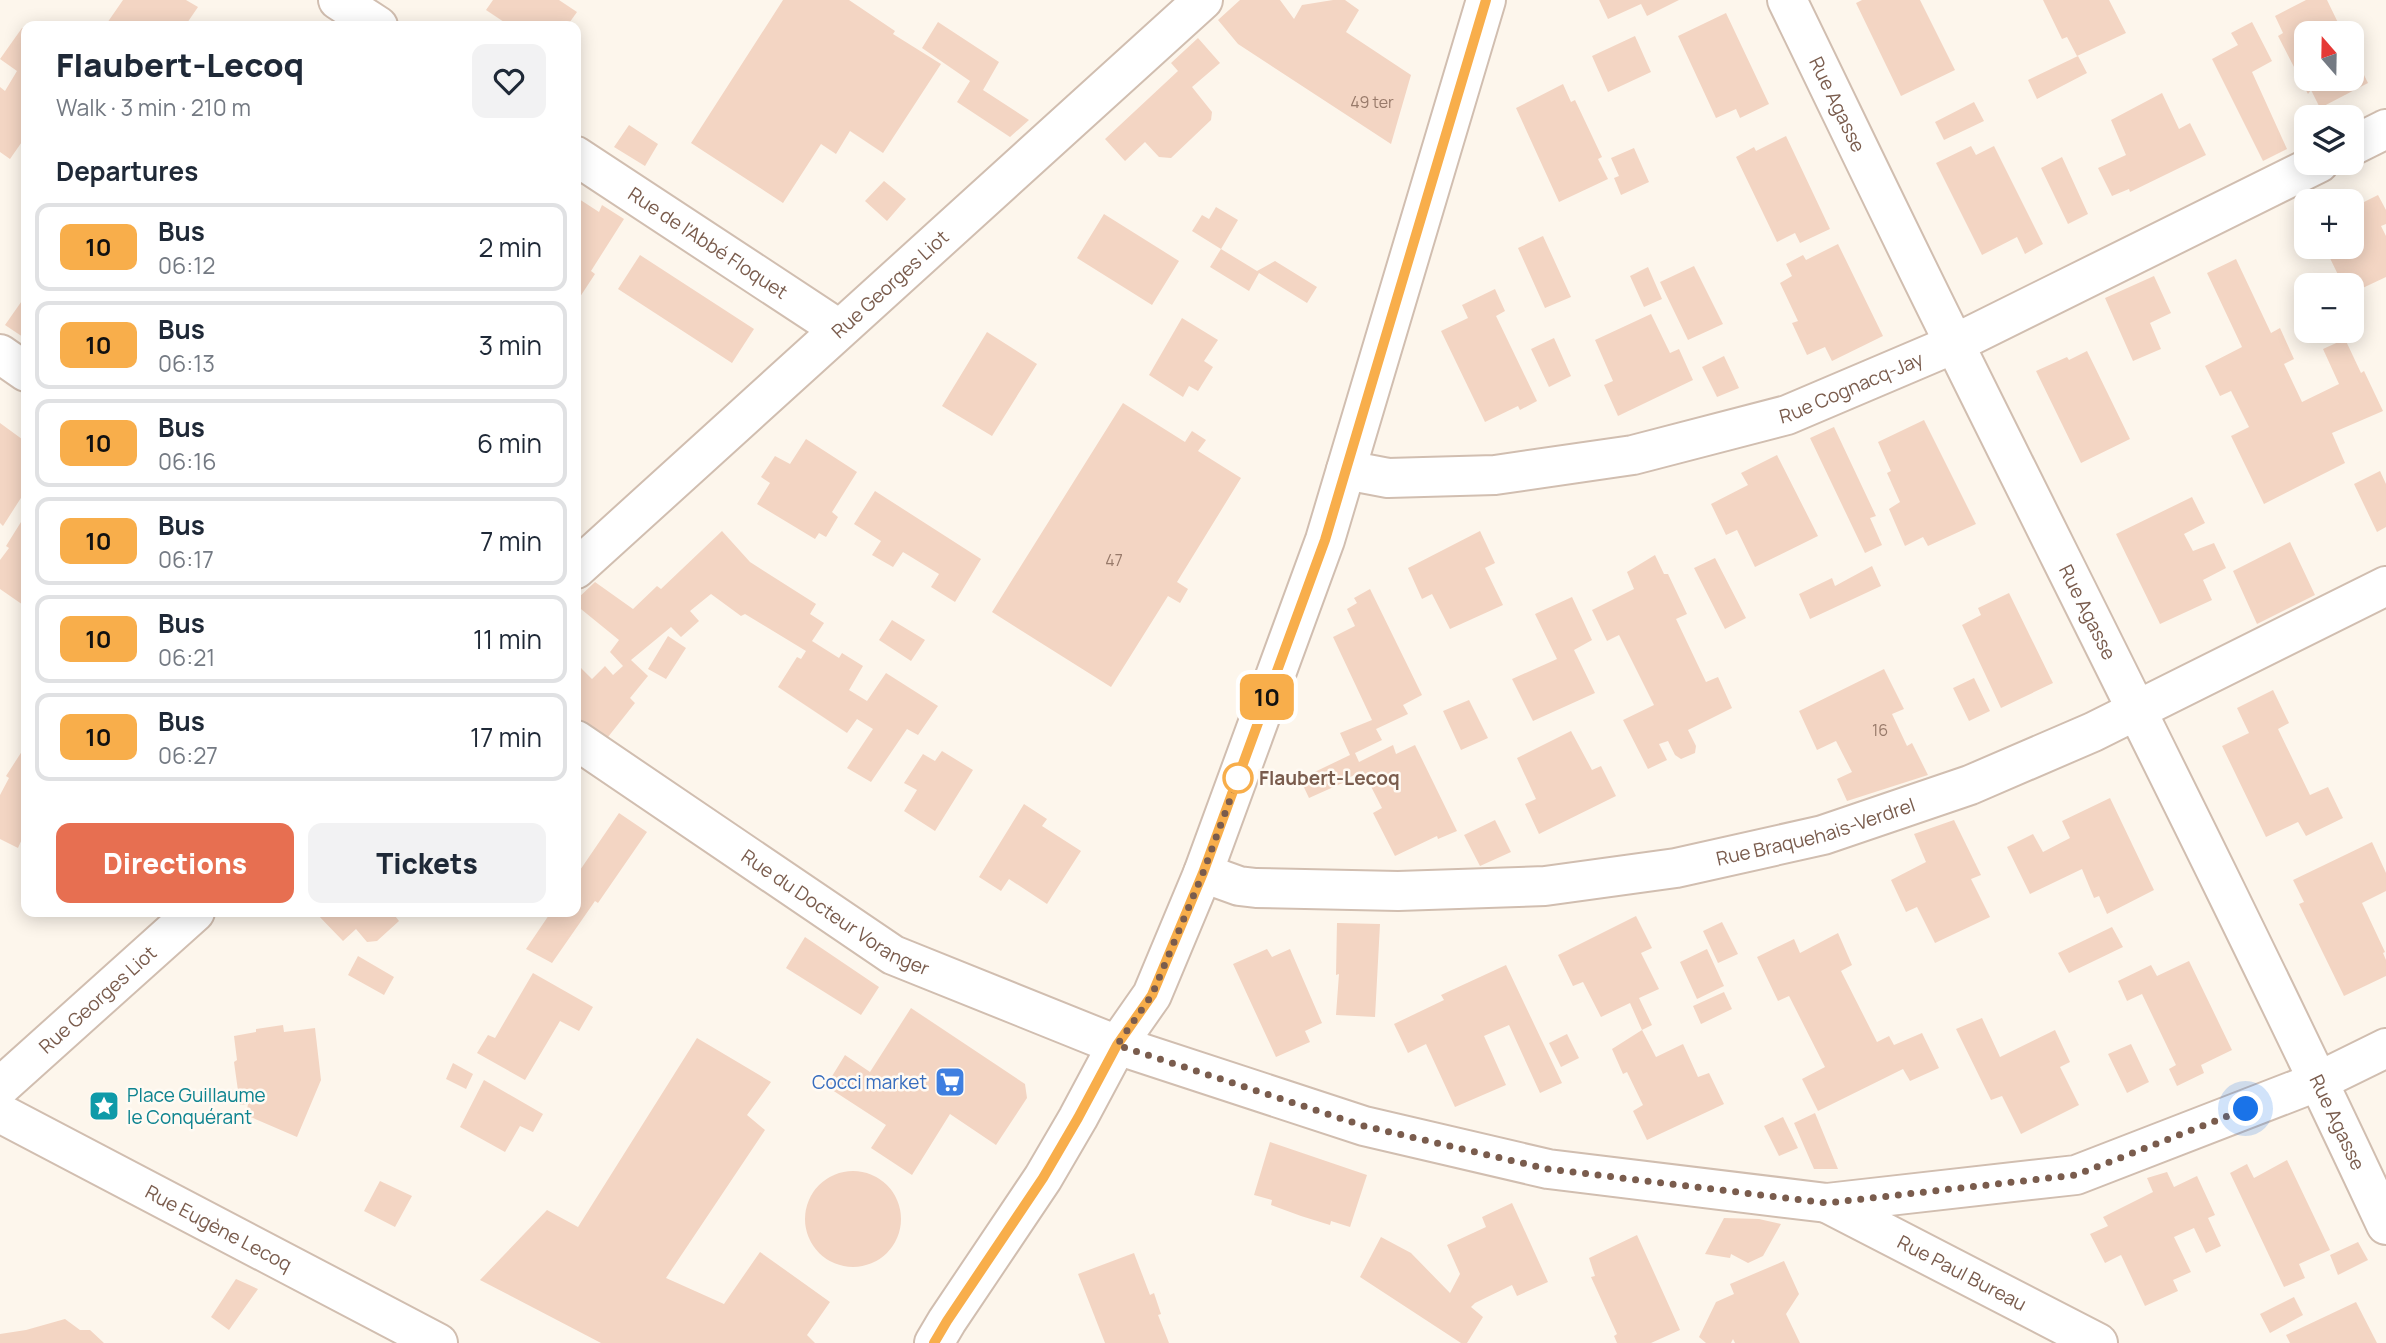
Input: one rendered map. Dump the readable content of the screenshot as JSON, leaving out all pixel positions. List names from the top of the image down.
{
  "streets": {
    "street": [
      "Rue Agasse",
      "Rue de l'Abbé Floquet",
      "Rue Georges Liot",
      "Rue Cognacq-Jay",
      "Rue Braquehais-Verdrel",
      "Rue du Docteur Voranger",
      "Rue Eugène Lecoq",
      "Rue Paul Bureau"
    ]
  },
  "crossings": [
    ["Rue Agasse", "Rue Cognacq-Jay"],
    ["Rue Agasse", "Rue Braquehais-Verdrel"],
    ["Rue de l'Abbé Floquet", "Rue Georges Liot"],
    ["Rue du Docteur Voranger", "Rue Paul Bureau"]
  ],
  "places": {
    "other": ["Flaubert-Lecoq"],
    "supermarket": ["Cocci market"],
    "place": ["Place Guillaume le Conquérant"]
  },
  "lines": ["bus line 10"],
  "house_numbers": ["49 ter", "47", "16"],
  "north": "top",
  "page": {
    "on_map": "10",
    "map_buttons": ["+", "−"],
    "heading": [
      ["Flaubert-Lecoq", "Walk · 3 min · 210 m"],
      "Departures"
    ],
    "list": [
      {
        "mark": "10",
        "name": "Bus",
        "note": "06:12",
        "value": "2 min"
      },
      {
        "mark": "10",
        "name": "Bus",
        "note": "06:13",
        "value": "3 min"
      },
      {
        "mark": "10",
        "name": "Bus",
        "note": "06:16",
        "value": "6 min"
      },
      {
        "mark": "10",
        "name": "Bus",
        "note": "06:17",
        "value": "7 min"
      },
      {
        "mark": "10",
        "name": "Bus",
        "note": "06:21",
        "value": "11 min"
      },
      {
        "mark": "10",
        "name": "Bus",
        "note": "06:27",
        "value": "17 min"
      }
    ],
    "buttons": ["Directions", "Tickets"]
  }
}
